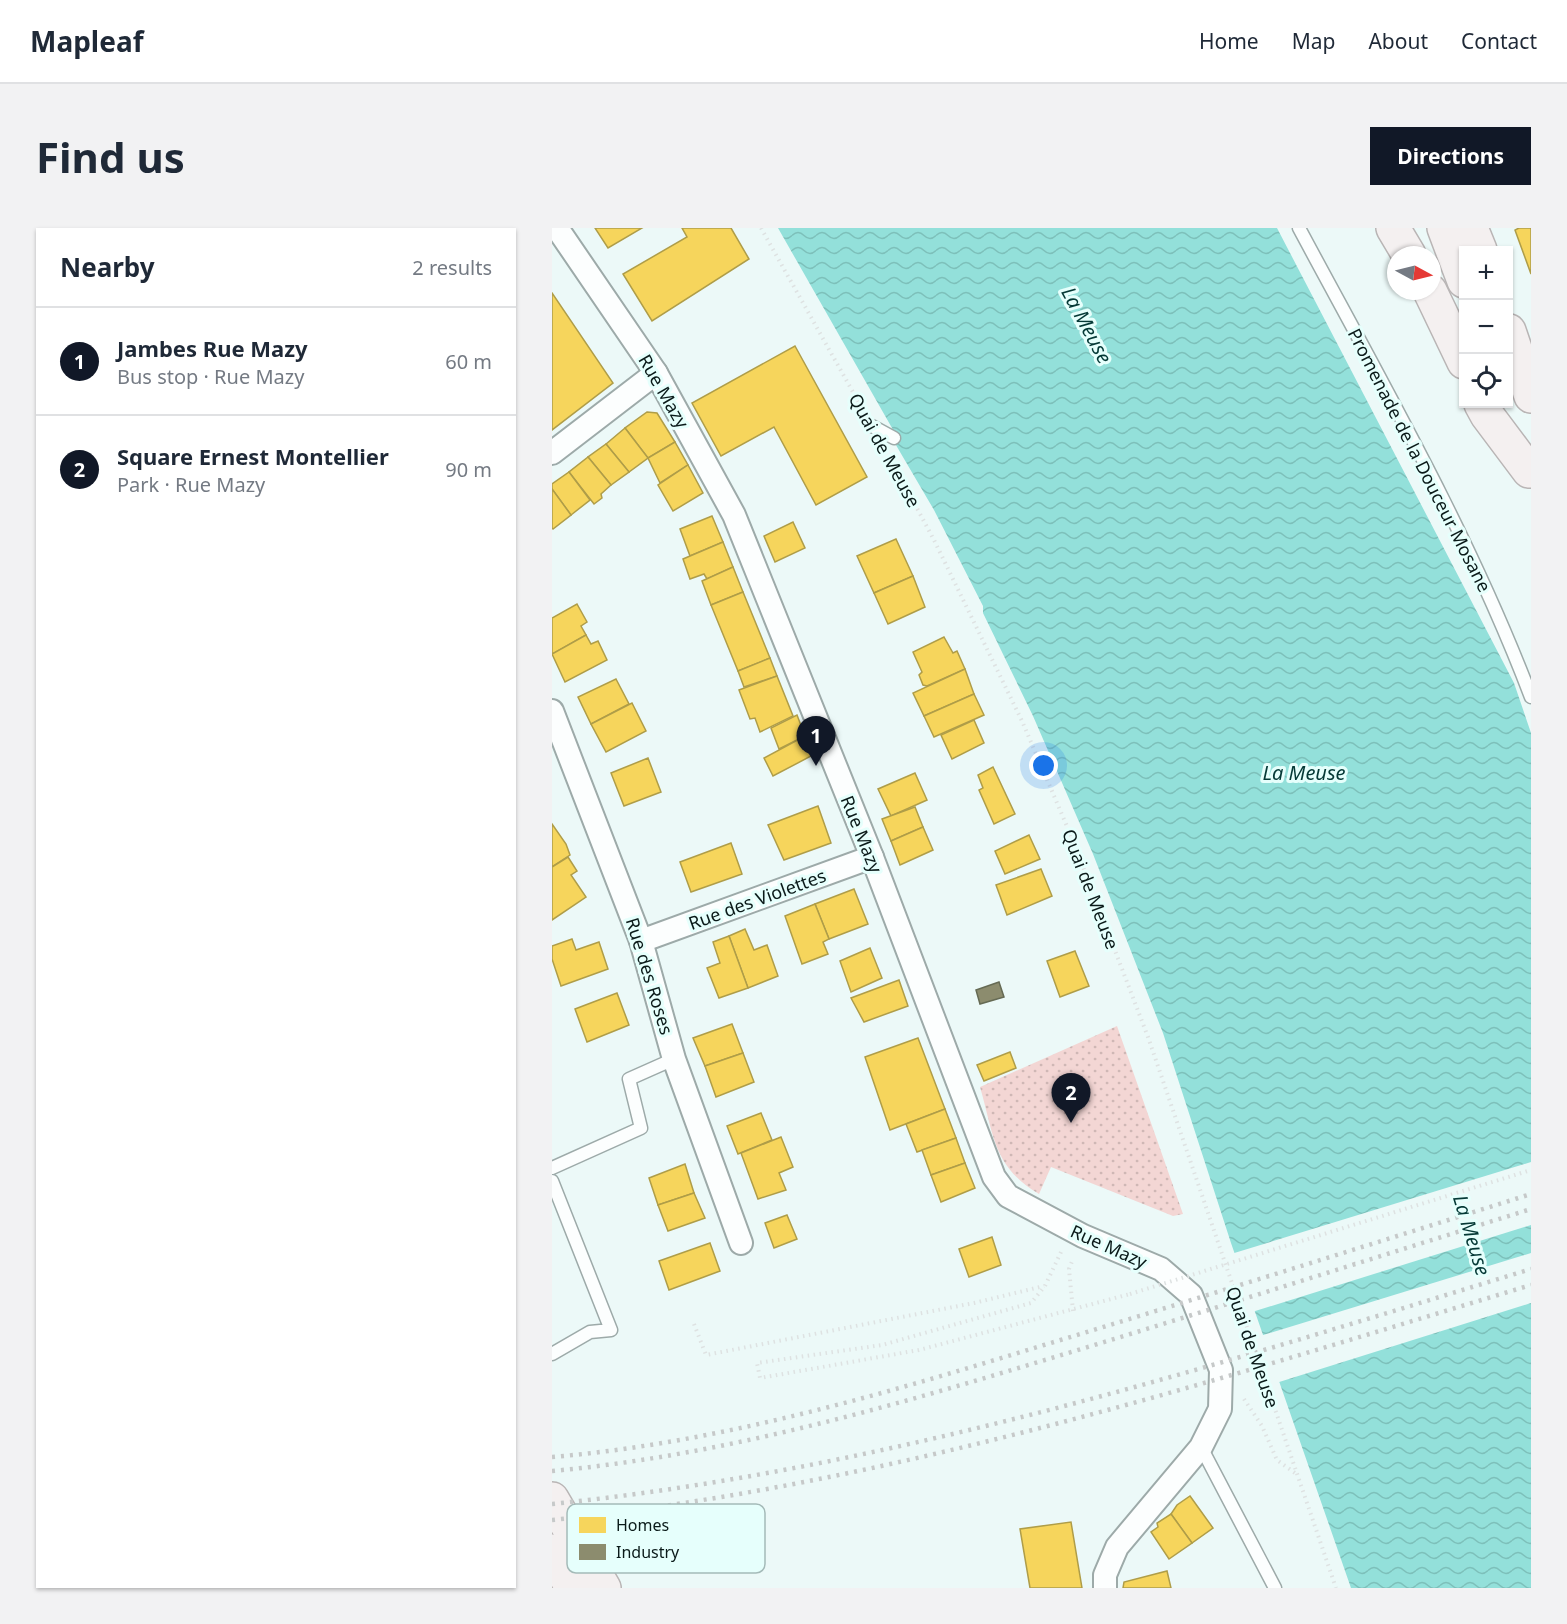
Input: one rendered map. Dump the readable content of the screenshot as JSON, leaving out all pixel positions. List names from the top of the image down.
{
  "streets": {
    "street": ["Rue Mazy", "Rue des Violettes", "Rue des Roses"],
    "lane": ["Promenade de la Douceur Mosane"],
    "path": ["Quai de Meuse"]
  },
  "crossings": [
    ["Rue Mazy", "Rue des Violettes"],
    ["Rue des Violettes", "Rue des Roses"]
  ],
  "water": ["La Meuse"],
  "legend": ["Homes", "Industry"],
  "north": "right",
  "page": {
    "header": "Mapleaf",
    "nav": [
      "Home",
      "Map",
      "About",
      "Contact"
    ],
    "buttons": "Directions",
    "title": "Find us",
    "heading": ["Nearby", "2 results"],
    "map_buttons": ["+", "−"],
    "list": [
      {
        "mark": "1",
        "name": "Jambes Rue Mazy",
        "note": "Bus stop · Rue Mazy",
        "value": "60 m"
      },
      {
        "mark": "2",
        "name": "Square Ernest Montellier",
        "note": "Park · Rue Mazy",
        "value": "90 m"
      }
    ],
    "pins": ["1", "2"]
  }
}
